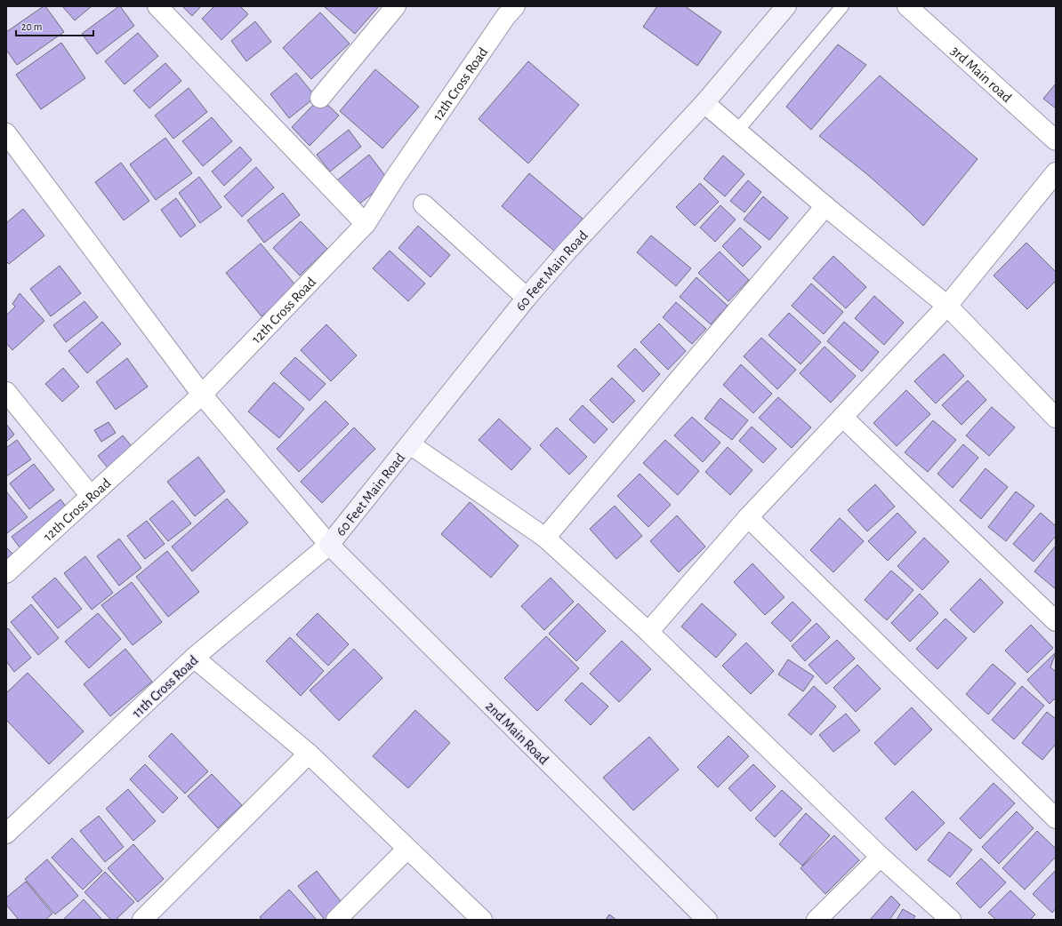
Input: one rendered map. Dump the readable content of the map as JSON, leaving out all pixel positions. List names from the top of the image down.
{
  "streets": {
    "street": [
      "3rd Main road",
      "12th Cross Road",
      "60 Feet Main Road",
      "11th Cross Road",
      "2nd Main Road"
    ]
  },
  "crossings": [
    ["60 Feet Main Road", "11th Cross Road"],
    ["60 Feet Main Road", "2nd Main Road"],
    ["11th Cross Road", "2nd Main Road"]
  ],
  "scale_bar": "20 m"
}
